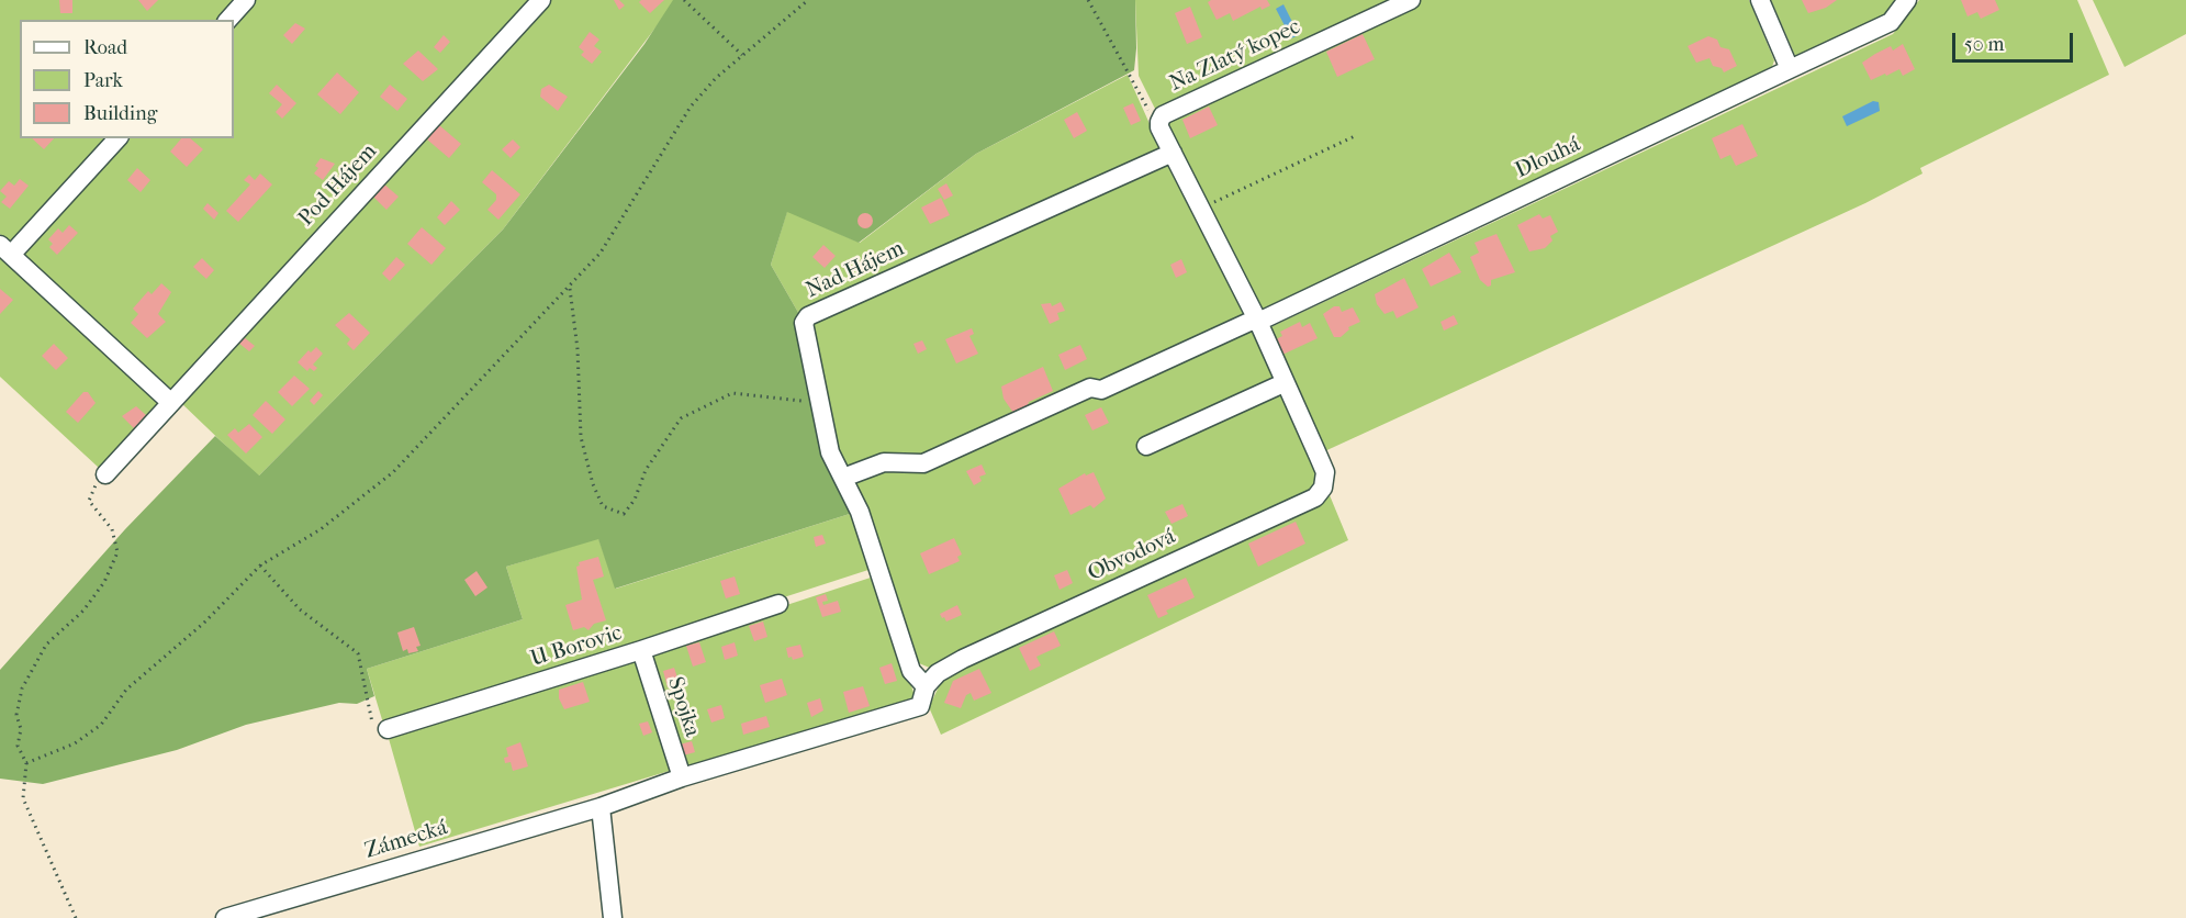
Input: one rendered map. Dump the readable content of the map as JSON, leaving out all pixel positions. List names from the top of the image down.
{
  "streets": {
    "street": [
      "Na Zlatý kopec",
      "Dlouhá",
      "Pod Hájem",
      "Nad Hájem",
      "Obvodová",
      "U Borovic",
      "Spojka",
      "Zámecká"
    ]
  },
  "crossings": [
    ["Na Zlatý kopec", "Obvodová"],
    ["Dlouhá", "Nad Hájem"],
    ["Dlouhá", "Obvodová"],
    ["Nad Hájem", "Obvodová"],
    ["Obvodová", "Spojka"],
    ["Obvodová", "Zámecká"],
    ["U Borovic", "Spojka"]
  ],
  "legend": ["Road", "Park", "Building"],
  "scale_bar": "50 m"
}
